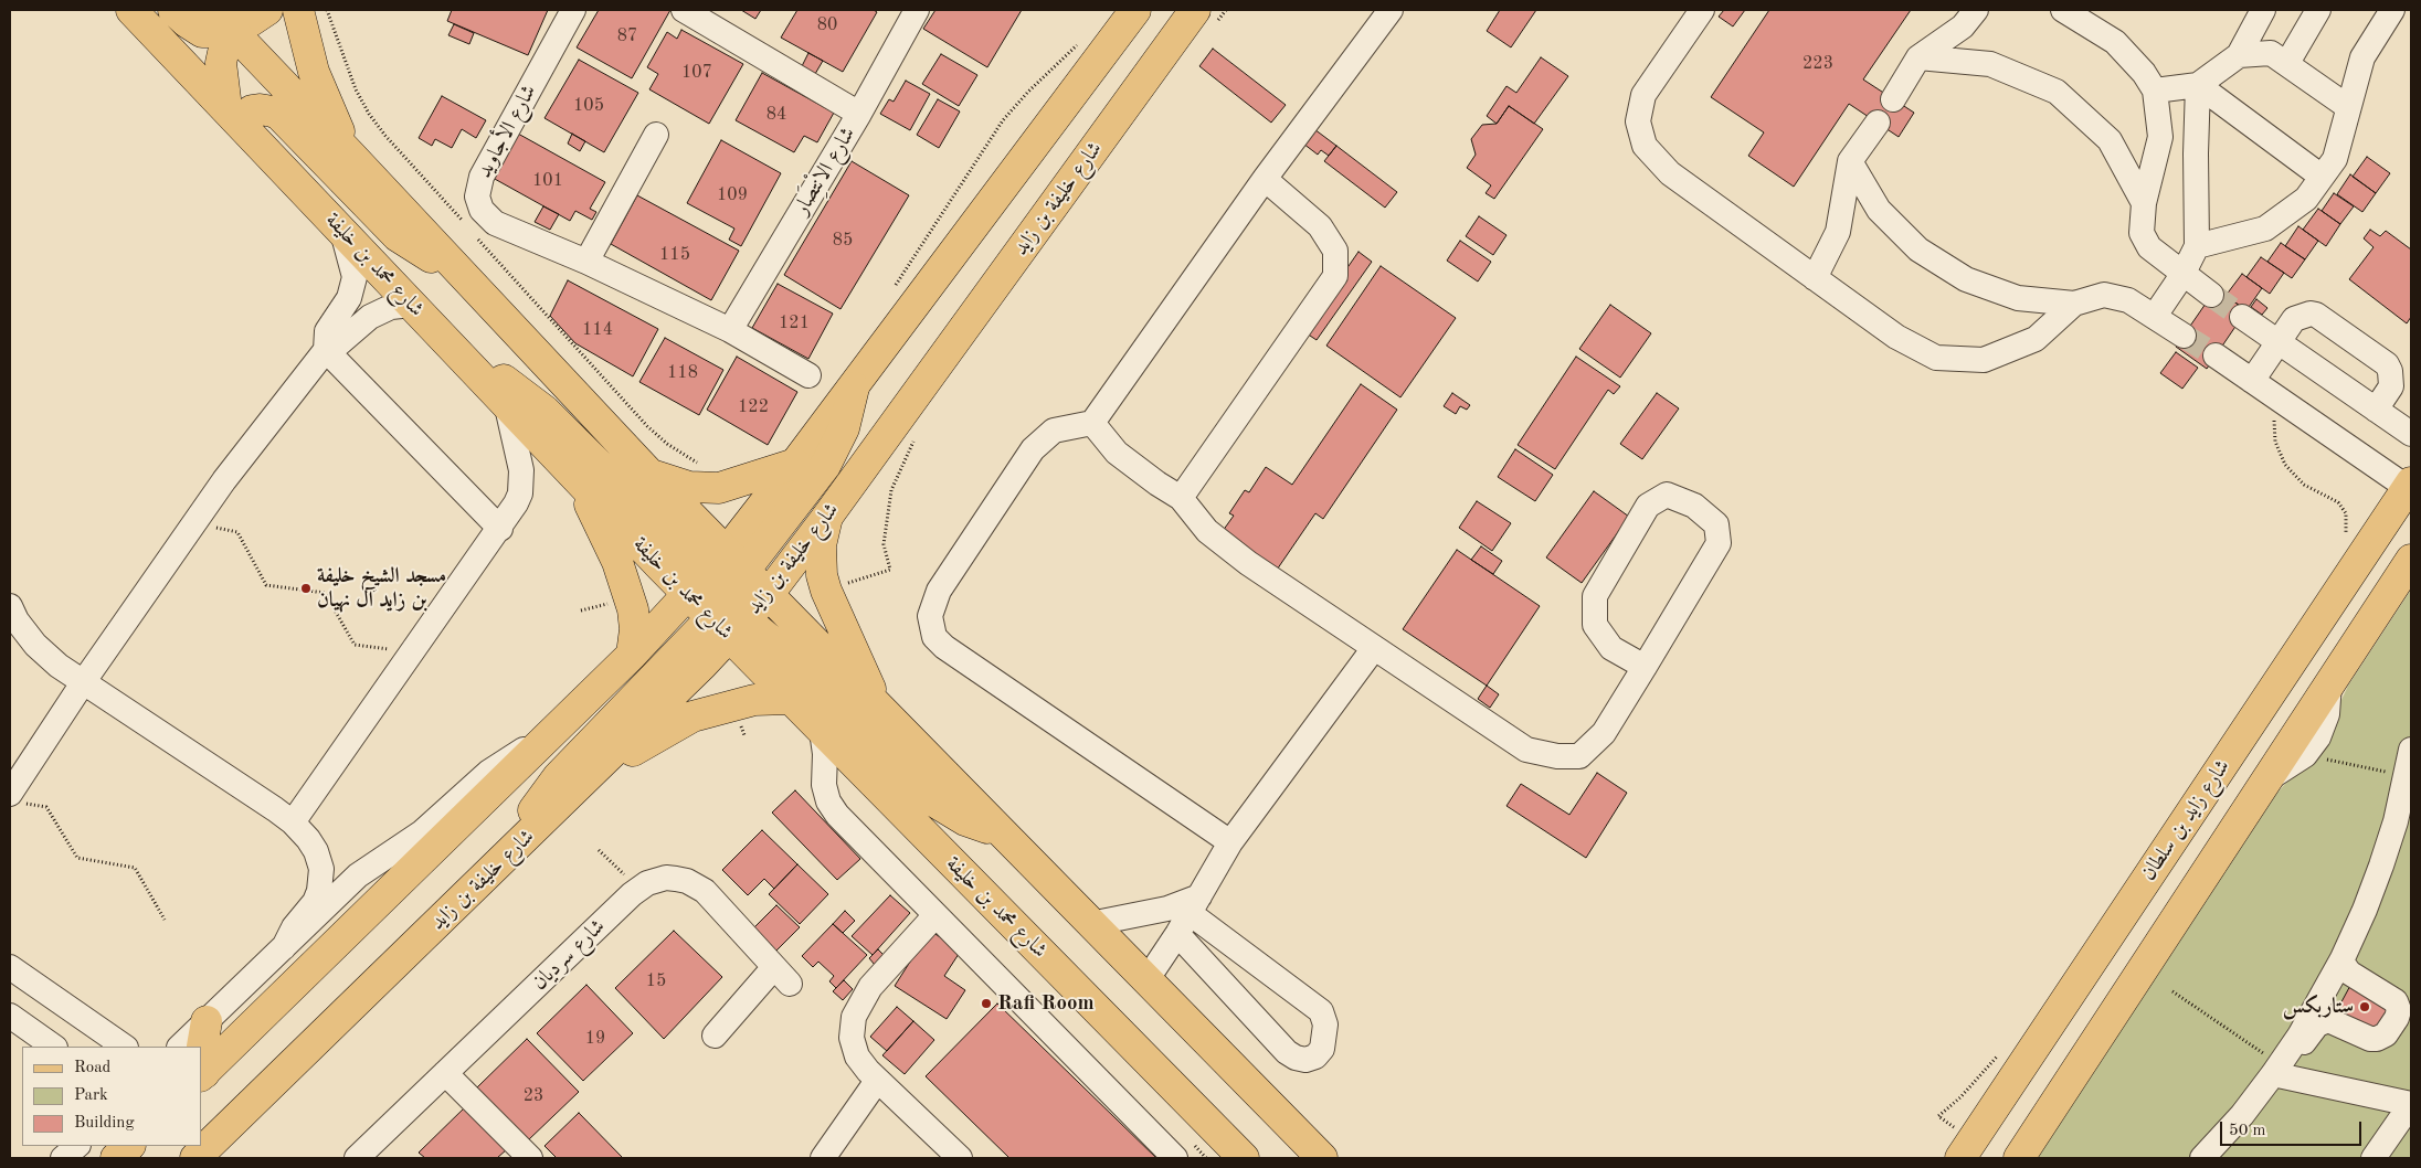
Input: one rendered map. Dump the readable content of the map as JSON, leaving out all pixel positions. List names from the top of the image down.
{
  "streets": {
    "main road": ["شارع خليفة بن زايد", "شارع محمد بن خليفة", "شارع زايد بن سلطان"],
    "street": ["شارع الأجاويد", "شارع الانْتِصَار", "شارع سرديان"]
  },
  "crossings": [
    ["شارع الأجاويد", "شارع الانْتِصَار"],
    ["شارع خليفة بن زايد", "شارع محمد بن خليفة"]
  ],
  "places": ["مسجد الشيخ خليفة بن زايد آل نهيان", "Rafi Room", "ستاربكس"],
  "house_numbers": [
    "80",
    "87",
    "223",
    "107",
    "105",
    "84",
    "101",
    "109",
    "85",
    "115",
    "121",
    "114",
    "118",
    "122",
    "15",
    "19",
    "23"
  ],
  "legend": ["Road", "Park", "Building"],
  "scale_bar": "50 m"
}
